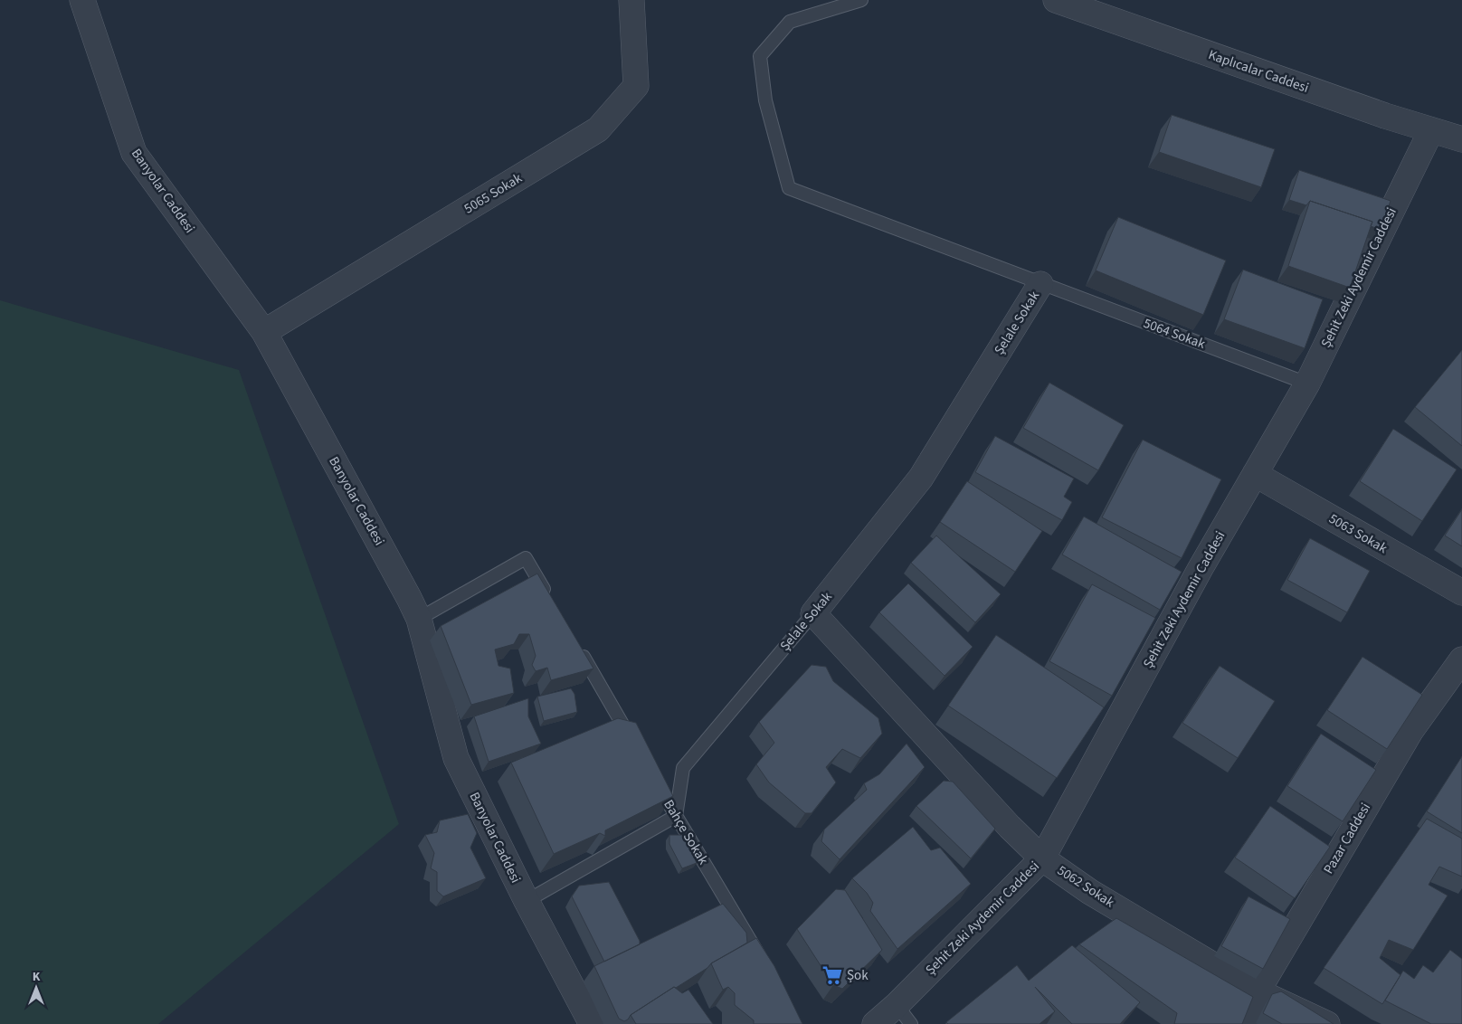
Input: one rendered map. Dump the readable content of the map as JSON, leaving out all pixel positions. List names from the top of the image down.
{
  "streets": {
    "street": [
      "Kaplıcalar Caddesi",
      "Banyolar Caddesi",
      "5065 Sokak",
      "Şehit Zeki Aydemir Caddesi",
      "Şelale Sokak",
      "5063 Sokak",
      "Pazar Caddesi",
      "5062 Sokak"
    ],
    "lane": ["5064 Sokak", "Bahçe Sokak"]
  },
  "crossings": [
    ["Kaplıcalar Caddesi", "Şehit Zeki Aydemir Caddesi"],
    ["Banyolar Caddesi", "5065 Sokak"],
    ["Şehit Zeki Aydemir Caddesi", "5064 Sokak"],
    ["Şehit Zeki Aydemir Caddesi", "5063 Sokak"],
    ["Şehit Zeki Aydemir Caddesi", "5062 Sokak"],
    ["Şelale Sokak", "5064 Sokak"],
    ["Şelale Sokak", "Bahçe Sokak"],
    ["Şelale Sokak", "5062 Sokak"],
    ["Pazar Caddesi", "5062 Sokak"]
  ],
  "places": {
    "supermarket": ["Şok"]
  },
  "north": "top"
}
